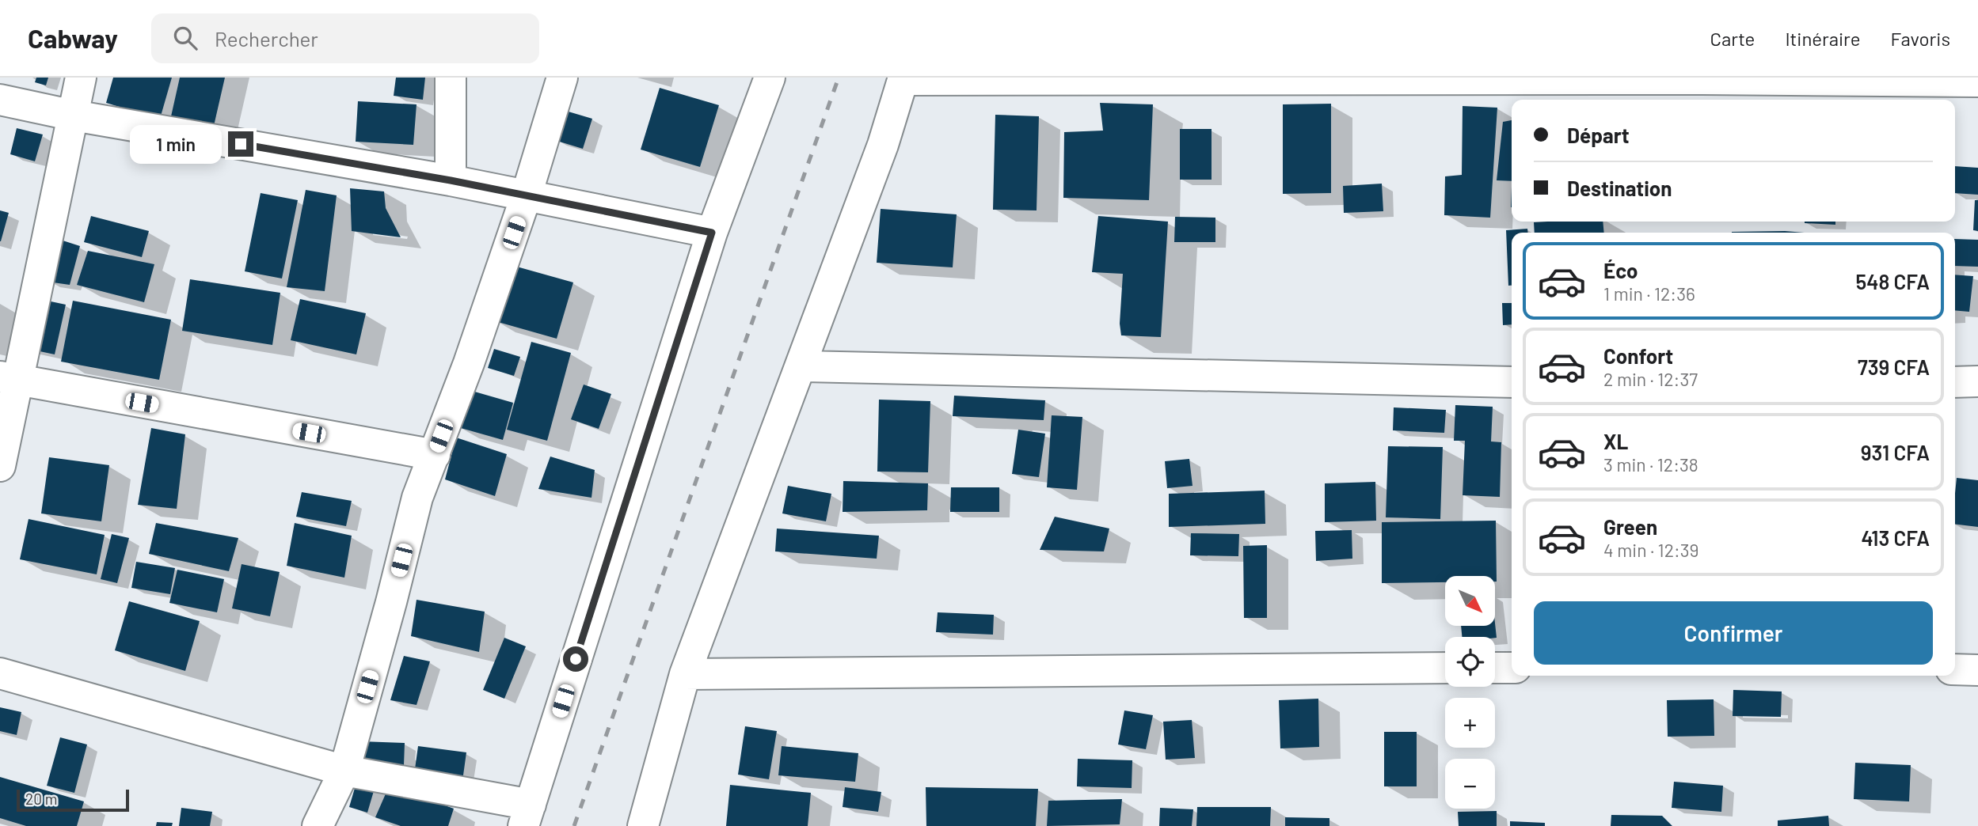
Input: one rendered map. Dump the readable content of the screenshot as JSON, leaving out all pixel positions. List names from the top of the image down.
{
  "scale_bar": "20 m",
  "north": "bottom right",
  "page": {
    "header": "Cabway",
    "search": "Rechercher",
    "nav": ["Carte", "Itinéraire", "Favoris"],
    "banner": ["Départ", "Destination"],
    "bubble": "1 min",
    "list": [
      {
        "name": "Éco",
        "note": "1 min · 12:36",
        "value": "548 CFA"
      },
      {
        "name": "Confort",
        "note": "2 min · 12:37",
        "value": "739 CFA"
      },
      {
        "name": "XL",
        "note": "3 min · 12:38",
        "value": "931 CFA"
      },
      {
        "name": "Green",
        "note": "4 min · 12:39",
        "value": "413 CFA"
      }
    ],
    "map_buttons": ["+", "−"],
    "buttons": "Confirmer",
    "scale": "20 m"
  }
}
